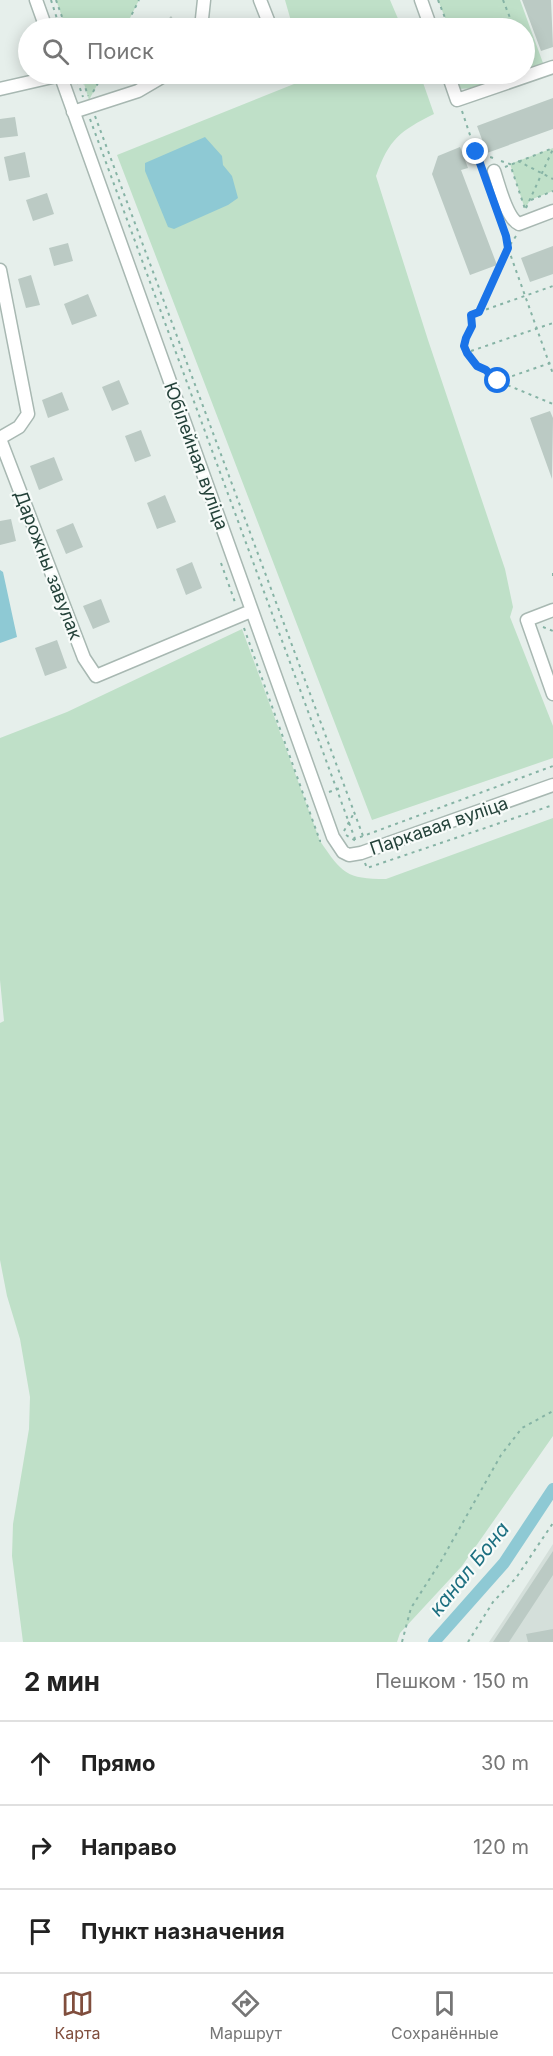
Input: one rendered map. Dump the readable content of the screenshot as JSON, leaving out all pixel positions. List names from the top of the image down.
{
  "streets": {
    "street": ["Юбілейная вуліца", "Дарожны завулак", "Паркавая вуліца"]
  },
  "crossings": [
    ["Юбілейная вуліца", "Дарожны завулак"],
    ["Юбілейная вуліца", "Паркавая вуліца"]
  ],
  "water": ["канал Бона"],
  "page": {
    "search": "Поиск",
    "heading": ["2 мин", "Пешком · 150 m"],
    "list": [
      ["Прямо", "30 m"],
      ["Направо", "120 m"],
      "Пункт назначения"
    ],
    "nav": ["Карта", "Маршрут", "Сохранённые"]
  }
}
